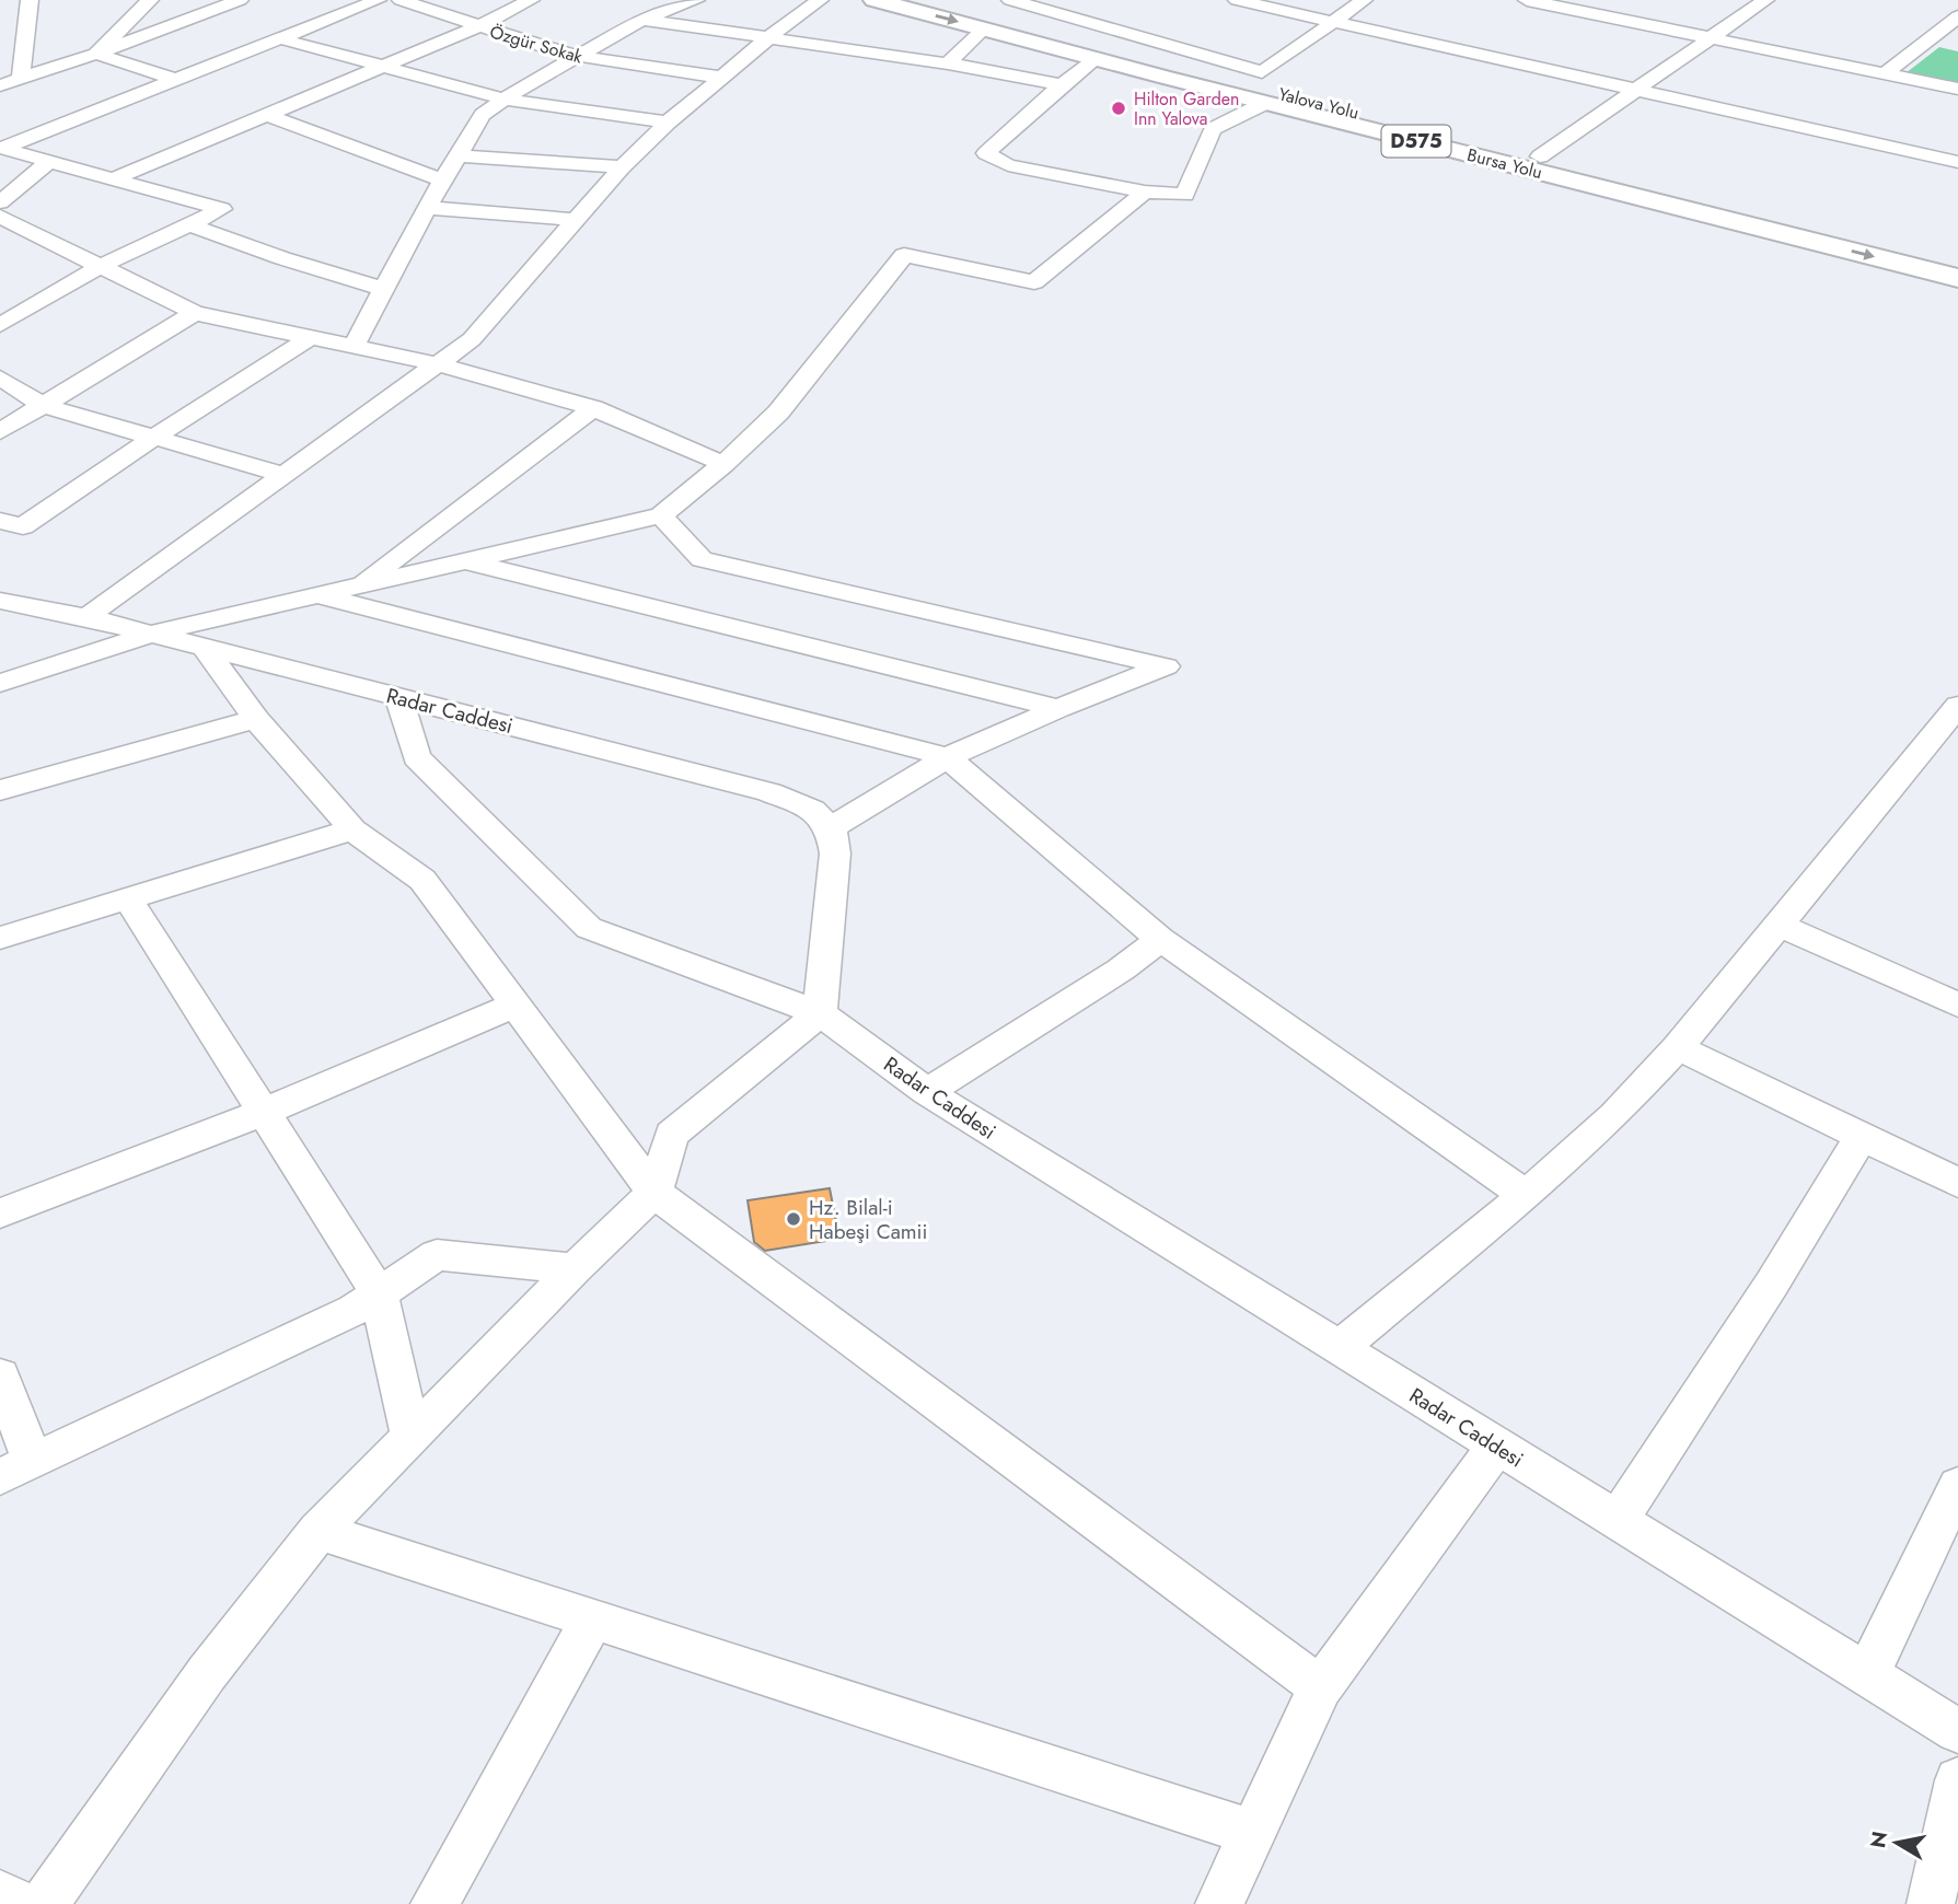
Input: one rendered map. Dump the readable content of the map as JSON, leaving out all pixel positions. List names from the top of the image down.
{
  "streets": {
    "highway": ["Yalova Yolu", "D575", "Bursa Yolu"],
    "street": ["Özgür Sokak", "Radar Caddesi"]
  },
  "one_way": ["Bursa Yolu"],
  "places": ["Hilton Garden Inn Yalova", "Hz. Bilal-i Habeşi Camii"],
  "north": "left"
}
